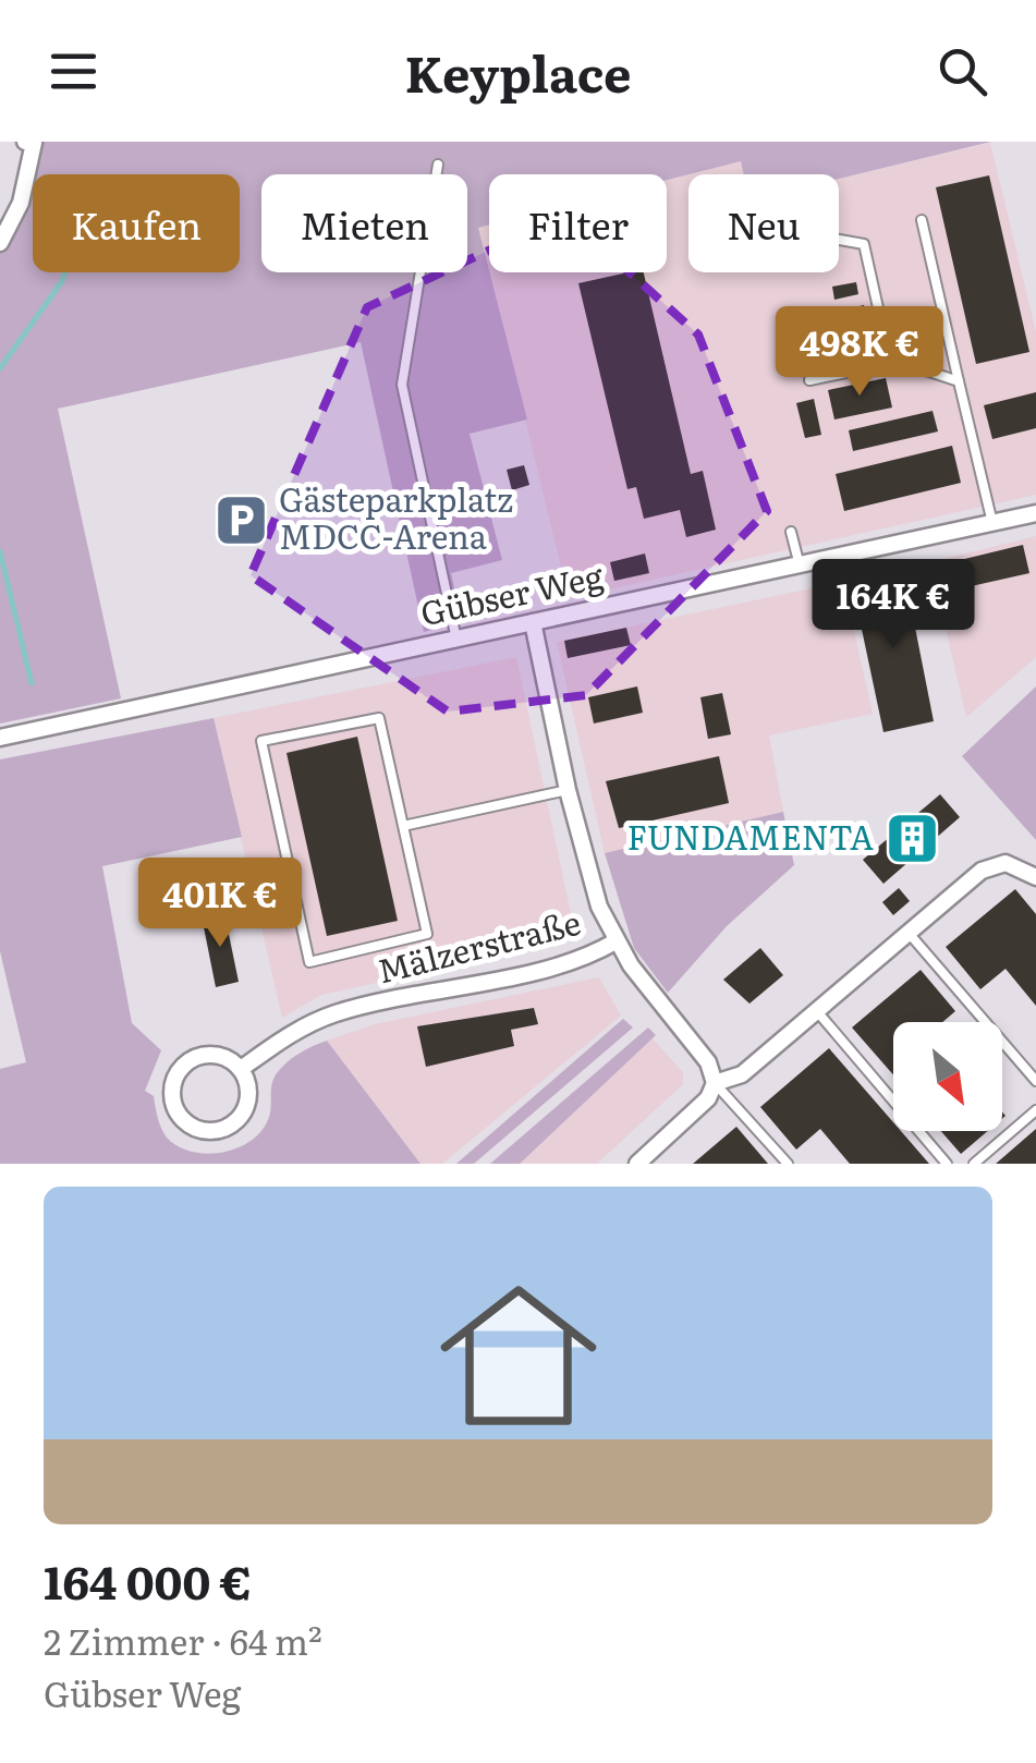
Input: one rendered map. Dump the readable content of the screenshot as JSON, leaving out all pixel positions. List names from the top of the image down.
{
  "streets": {
    "street": ["Gübser Weg", "Mälzerstraße"]
  },
  "places": {
    "parking": ["Gästeparkplatz MDCC-Arena"],
    "building": ["FUNDAMENTA"]
  },
  "north": "bottom right",
  "page": {
    "header": "Keyplace",
    "chip": [
      "Kaufen",
      "Mieten",
      "Filter",
      "Neu"
    ],
    "price": ["498K €", "164K €", "401K €"],
    "list": [
      {
        "name": "164 000 €",
        "note": "2 Zimmer · 64 m² · Gübser Weg"
      }
    ]
  }
}
